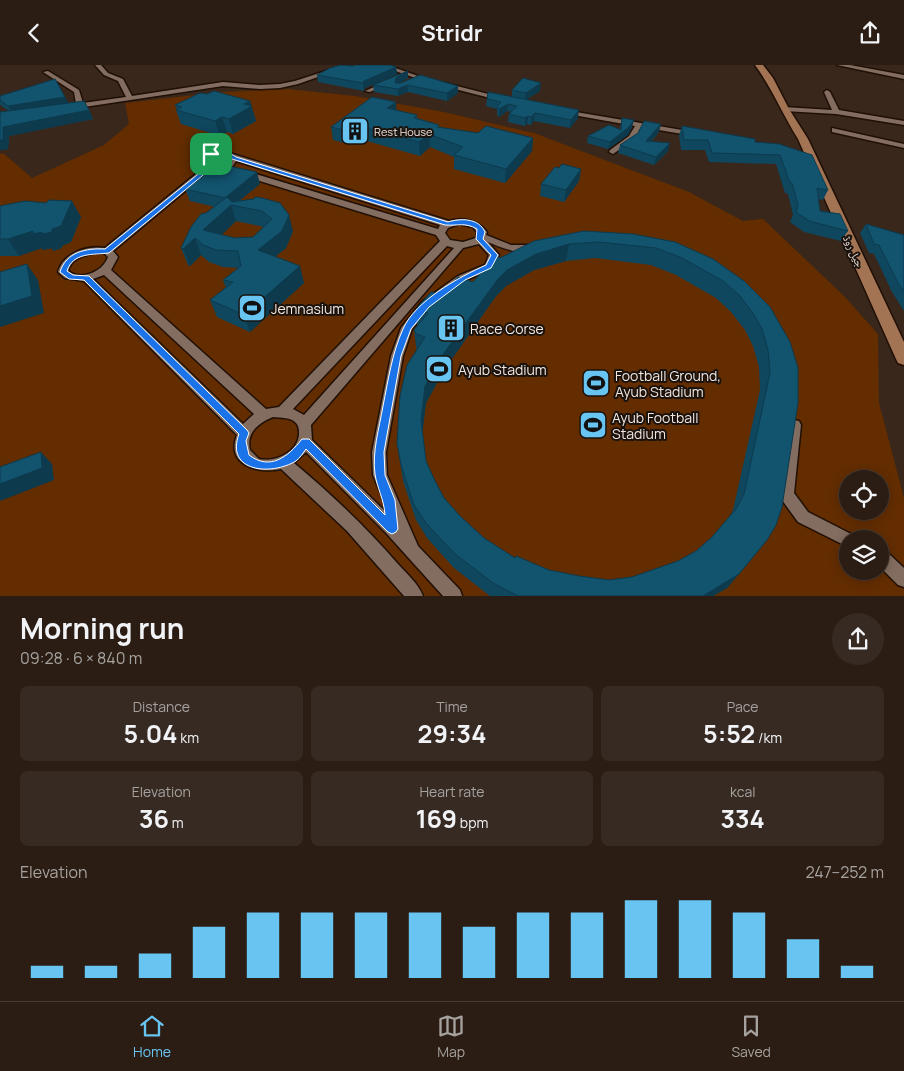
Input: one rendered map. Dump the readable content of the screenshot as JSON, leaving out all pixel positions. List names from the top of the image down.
{
  "streets": {
    "main road": ["جیل روڈ"]
  },
  "places": {
    "building": ["Rest House", "Race Corse"],
    "sports": [
      "Jemnasium",
      "Ayub Stadium",
      "Football Ground, Ayub Stadium",
      "Ayub Football Stadium"
    ]
  },
  "page": {
    "header": "Stridr",
    "heading": ["Morning run", "09:28 · 6 × 840 m"],
    "stats": [
      ["Distance", "5.04 km"],
      ["Time", "29:34"],
      ["Pace", "5:52 /km"],
      ["Elevation", "36 m"],
      ["Heart rate", "169 bpm"],
      ["kcal", "334"]
    ],
    "chart": ["Elevation", "247–252 m"],
    "tabs": ["Home", "Map", "Saved"]
  }
}
